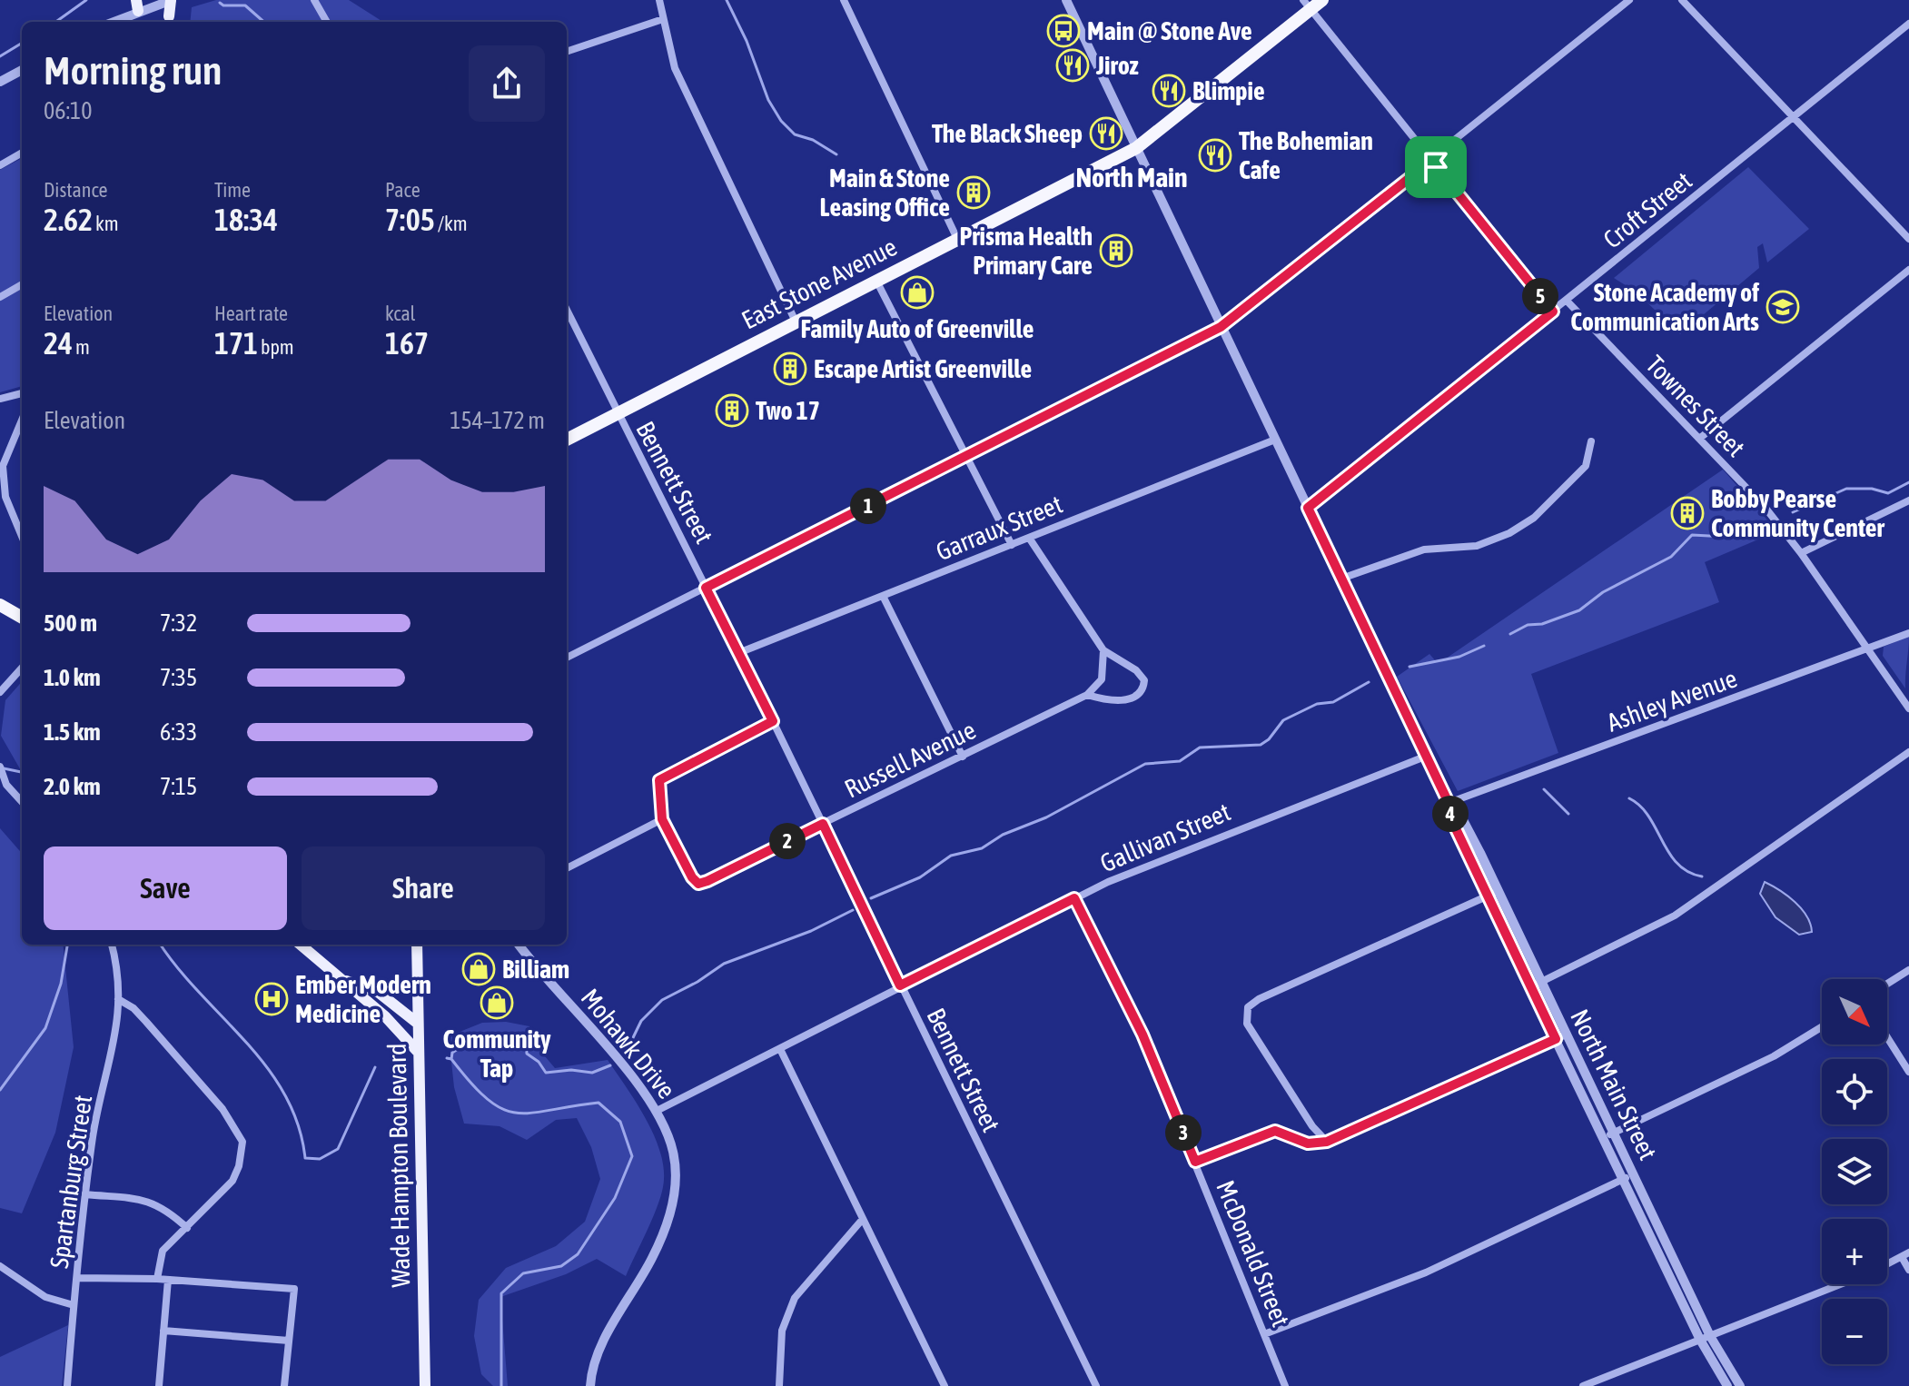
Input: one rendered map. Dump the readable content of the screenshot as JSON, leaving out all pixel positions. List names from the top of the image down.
{
  "streets": {
    "highway": ["East Stone Avenue"],
    "main road": ["Wade Hampton Boulevard"],
    "street": [
      "Croft Street",
      "Townes Street",
      "Bennett Street",
      "Garraux Street",
      "Ashley Avenue",
      "Russell Avenue",
      "Gallivan Street",
      "Mohawk Drive",
      "North Main Street",
      "Spartanburg Street",
      "McDonald Street"
    ]
  },
  "crossings": [
    ["Croft Street", "Townes Street"],
    ["Croft Street", "North Main Street"],
    ["East Stone Avenue", "Bennett Street"],
    ["East Stone Avenue", "North Main Street"],
    ["Townes Street", "Ashley Avenue"],
    ["Bennett Street", "Garraux Street"],
    ["Bennett Street", "Russell Avenue"],
    ["Bennett Street", "Gallivan Street"],
    ["Garraux Street", "North Main Street"],
    ["Ashley Avenue", "North Main Street"],
    ["Gallivan Street", "Mohawk Drive"],
    ["Gallivan Street", "North Main Street"],
    ["Gallivan Street", "McDonald Street"]
  ],
  "districts": ["North Main"],
  "places": {
    "bus stop": ["Main @ Stone Ave"],
    "restaurant": [
      "Jiroz",
      "Blimpie",
      "The Black Sheep",
      "The Bohemian Cafe"
    ],
    "building": [
      "Main & Stone Leasing Office",
      "Prisma Health Primary Care",
      "Escape Artist Greenville",
      "Two 17",
      "Bobby Pearse Community Center"
    ],
    "shop": ["Family Auto of Greenville", "Billiam", "Community Tap"],
    "school or university": ["Stone Academy of Communication Arts"],
    "hospital": ["Ember Modern Medicine"]
  },
  "north": "bottom right",
  "page": {
    "heading": ["Morning run", "06:10"],
    "stats": [
      ["Distance", "2.62 km"],
      ["Time", "18:34"],
      ["Pace", "7:05 /km"],
      ["Elevation", "24 m"],
      ["Heart rate", "171 bpm"],
      ["kcal", "167"]
    ],
    "pins": [
      "5",
      "1",
      "4",
      "2",
      "3"
    ],
    "chart": ["Elevation", "154–172 m"],
    "list": [
      {
        "name": "500 m",
        "note": "7:32"
      },
      {
        "name": "1.0 km",
        "note": "7:35"
      },
      {
        "name": "1.5 km",
        "note": "6:33"
      },
      {
        "name": "2.0 km",
        "note": "7:15"
      }
    ],
    "buttons": ["Save", "Share"],
    "map_buttons": ["+", "−"]
  }
}
